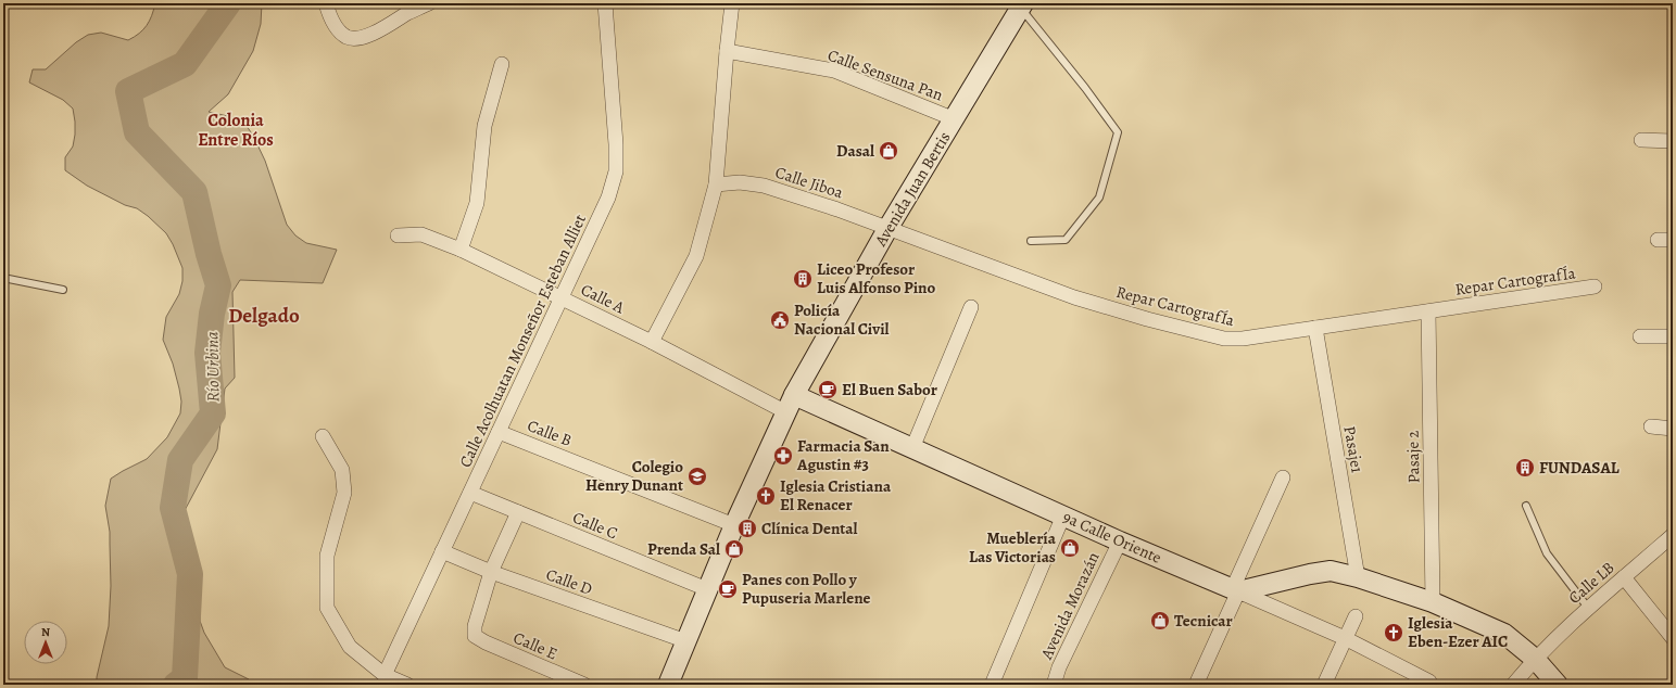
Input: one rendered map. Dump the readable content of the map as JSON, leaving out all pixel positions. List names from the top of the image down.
{
  "streets": {
    "street": [
      "Calle Sensuna Pan",
      "Calle Jiboa",
      "Avenida Juan Bertis",
      "Repar CartografÍa",
      "Calle A",
      "Calle Acolhuatan Monseñor Esteban Alliet",
      "Calle B",
      "Pasaje1",
      "Pasaje 2",
      "Calle C",
      "9a Calle Oriente",
      "Calle D",
      "Calle LB",
      "Avenida Morazán",
      "Calle E"
    ]
  },
  "crossings": [
    ["Calle Sensuna Pan", "Avenida Juan Bertis"],
    ["Calle Jiboa", "Avenida Juan Bertis"],
    ["Calle Jiboa", "Repar CartografÍa"],
    ["Avenida Juan Bertis", "Repar CartografÍa"],
    ["Avenida Juan Bertis", "Calle A"],
    ["Avenida Juan Bertis", "Calle B"],
    ["Avenida Juan Bertis", "Calle C"],
    ["Avenida Juan Bertis", "9a Calle Oriente"],
    ["Avenida Juan Bertis", "Calle D"],
    ["Repar CartografÍa", "Pasaje1"],
    ["Repar CartografÍa", "Pasaje 2"],
    ["Calle A", "Calle Acolhuatan Monseñor Esteban Alliet"],
    ["Calle A", "9a Calle Oriente"],
    ["Calle Acolhuatan Monseñor Esteban Alliet", "Calle B"],
    ["Calle Acolhuatan Monseñor Esteban Alliet", "Calle C"],
    ["Calle Acolhuatan Monseñor Esteban Alliet", "Calle D"],
    ["9a Calle Oriente", "Avenida Morazán"],
    ["Calle D", "Calle E"]
  ],
  "districts": ["Colonia Entre Ríos", "Delgado"],
  "water": ["Río Urbina"],
  "places": {
    "shop": [
      "Dasal",
      "Mueblería Las Victorias",
      "Prenda Sal",
      "Tecnicar"
    ],
    "building": ["Liceo Profesor Luis Alfonso Pino", "FUNDASAL", "Clínica Dental"],
    "public building": ["Policía Nacional Civil"],
    "cafe": ["El Buen Sabor", "Panes con Pollo y Pupuseria Marlene"],
    "pharmacy": ["Farmacia San Agustin #3"],
    "school or university": ["Colegio Henry Dunant"],
    "church": ["Iglesia Cristiana El Renacer", "Iglesia Eben-Ezer AIC"]
  },
  "north": "top"
}
